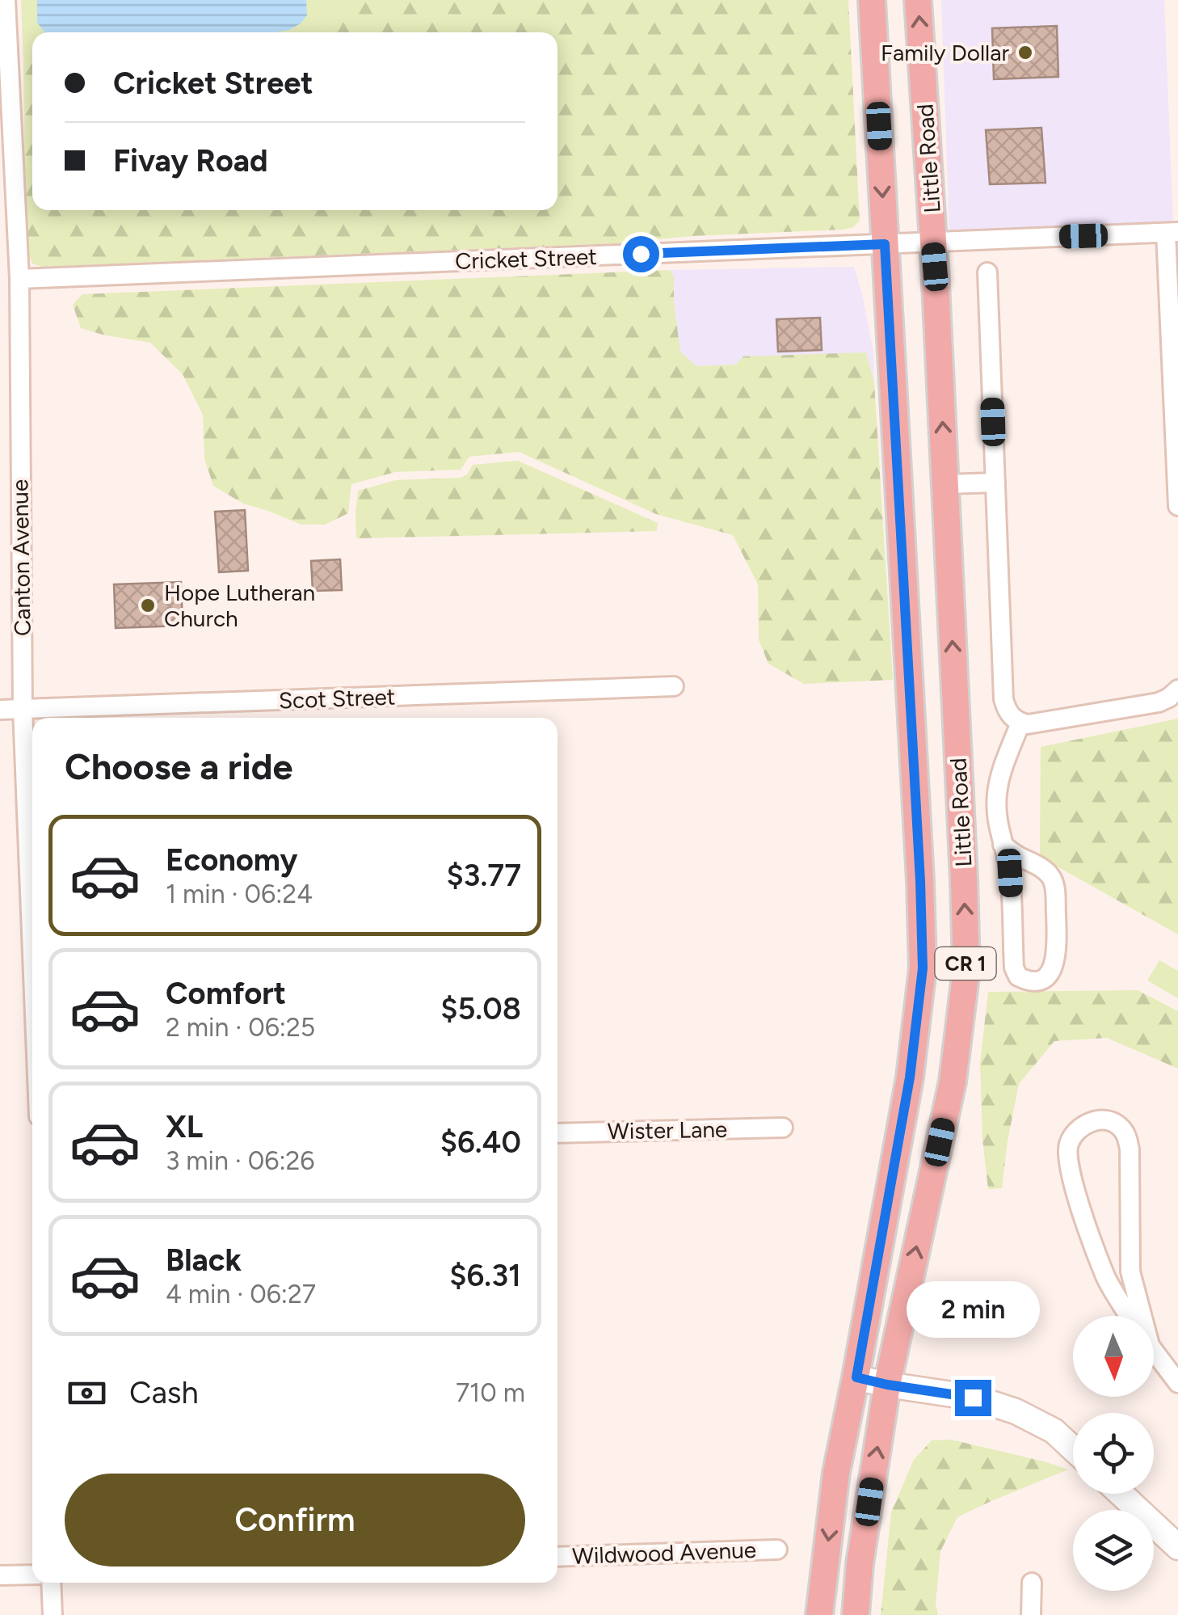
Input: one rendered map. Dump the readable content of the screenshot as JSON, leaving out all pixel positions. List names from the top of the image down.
{
  "streets": {
    "main road": ["Little Road", "CR 1"],
    "street": [
      "Cricket Street",
      "Canton Avenue",
      "Scot Street",
      "Wister Lane",
      "Wildwood Avenue"
    ]
  },
  "crossings": [
    ["Little Road", "Cricket Street"],
    ["Cricket Street", "Canton Avenue"],
    ["Canton Avenue", "Scot Street"]
  ],
  "places": ["Family Dollar", "Hope Lutheran Church"],
  "north": "bottom",
  "page": {
    "banner": ["Cricket Street", "Fivay Road"],
    "heading": "Choose a ride",
    "list": [
      {
        "name": "Economy",
        "note": "1 min · 06:24",
        "value": "$3.77"
      },
      {
        "name": "Comfort",
        "note": "2 min · 06:25",
        "value": "$5.08"
      },
      {
        "name": "XL",
        "note": "3 min · 06:26",
        "value": "$6.40"
      },
      {
        "name": "Black",
        "note": "4 min · 06:27",
        "value": "$6.31"
      }
    ],
    "bubble": "2 min",
    "pay": ["Cash", "710 m"],
    "buttons": "Confirm"
  }
}
